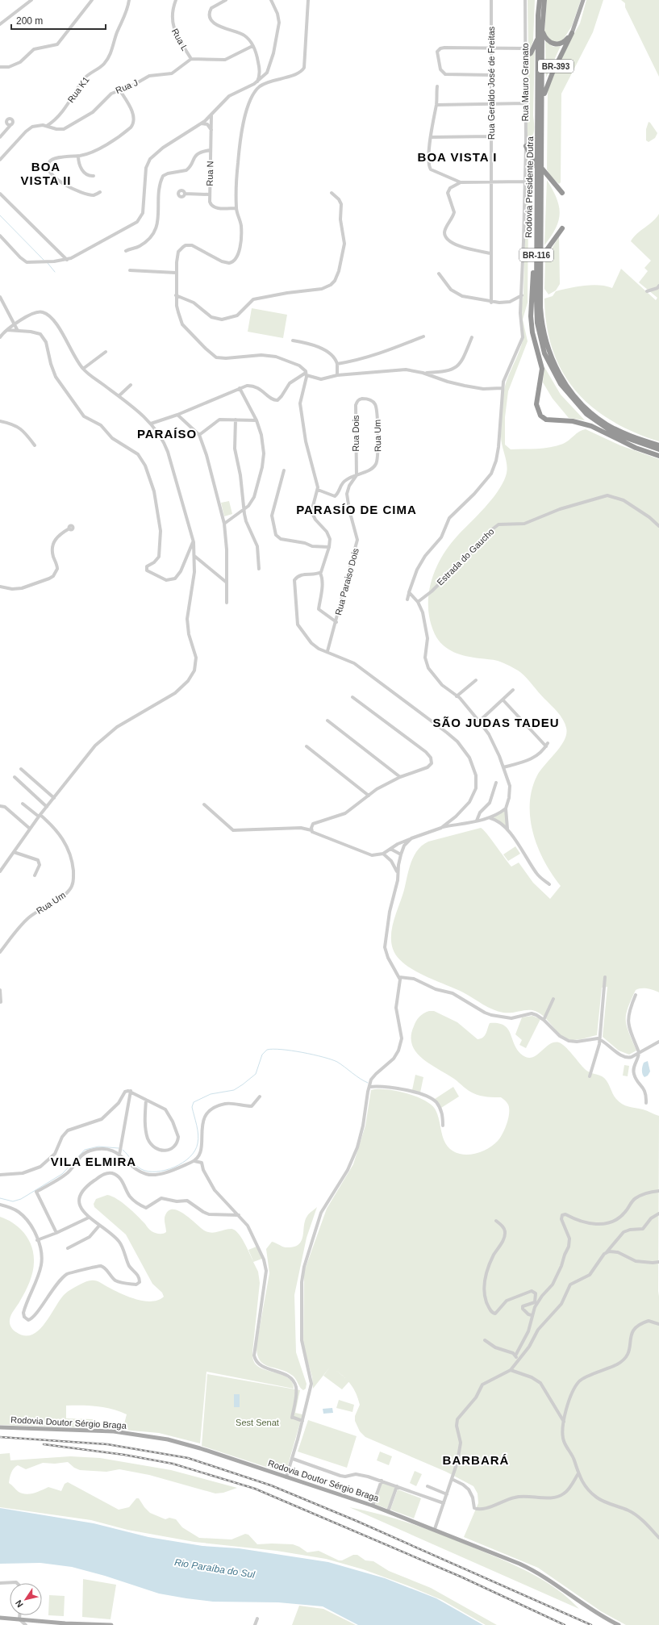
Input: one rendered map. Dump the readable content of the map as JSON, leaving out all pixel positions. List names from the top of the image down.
{
  "streets": {
    "highway": ["BR-393", "Rodovia Presidente Dutra", "BR-116"],
    "main road": ["Rodovia Doutor Sérgio Braga"],
    "street": [
      "Rua L",
      "Rua Mauro Granato",
      "Rua Geraldo José de Freitas",
      "Rua J",
      "Rua K1",
      "Rua N",
      "Rua Dois",
      "Rua Um",
      "Estrada do Gaucho",
      "Rua Paraiso Dois"
    ]
  },
  "crossings": [
    ["Rua L", "Rua J"],
    ["BR-393", "Rodovia Presidente Dutra"],
    ["Rua J", "Rua K1"],
    ["Rua Dois", "Rua Um"],
    ["Rua Dois", "Rua Paraiso Dois"],
    ["Rua Um", "Rua Paraiso Dois"]
  ],
  "districts": [
    "BOA VISTA I",
    "BOA VISTA II",
    "PARAÍSO",
    "PARASÍO DE CIMA",
    "SÃO JUDAS TADEU",
    "VILA ELMIRA",
    "BARBARÁ"
  ],
  "water": ["Rio Paraíba do Sul"],
  "parks": ["Sest Senat"],
  "scale_bar": "200 m",
  "north": "bottom left"
}
